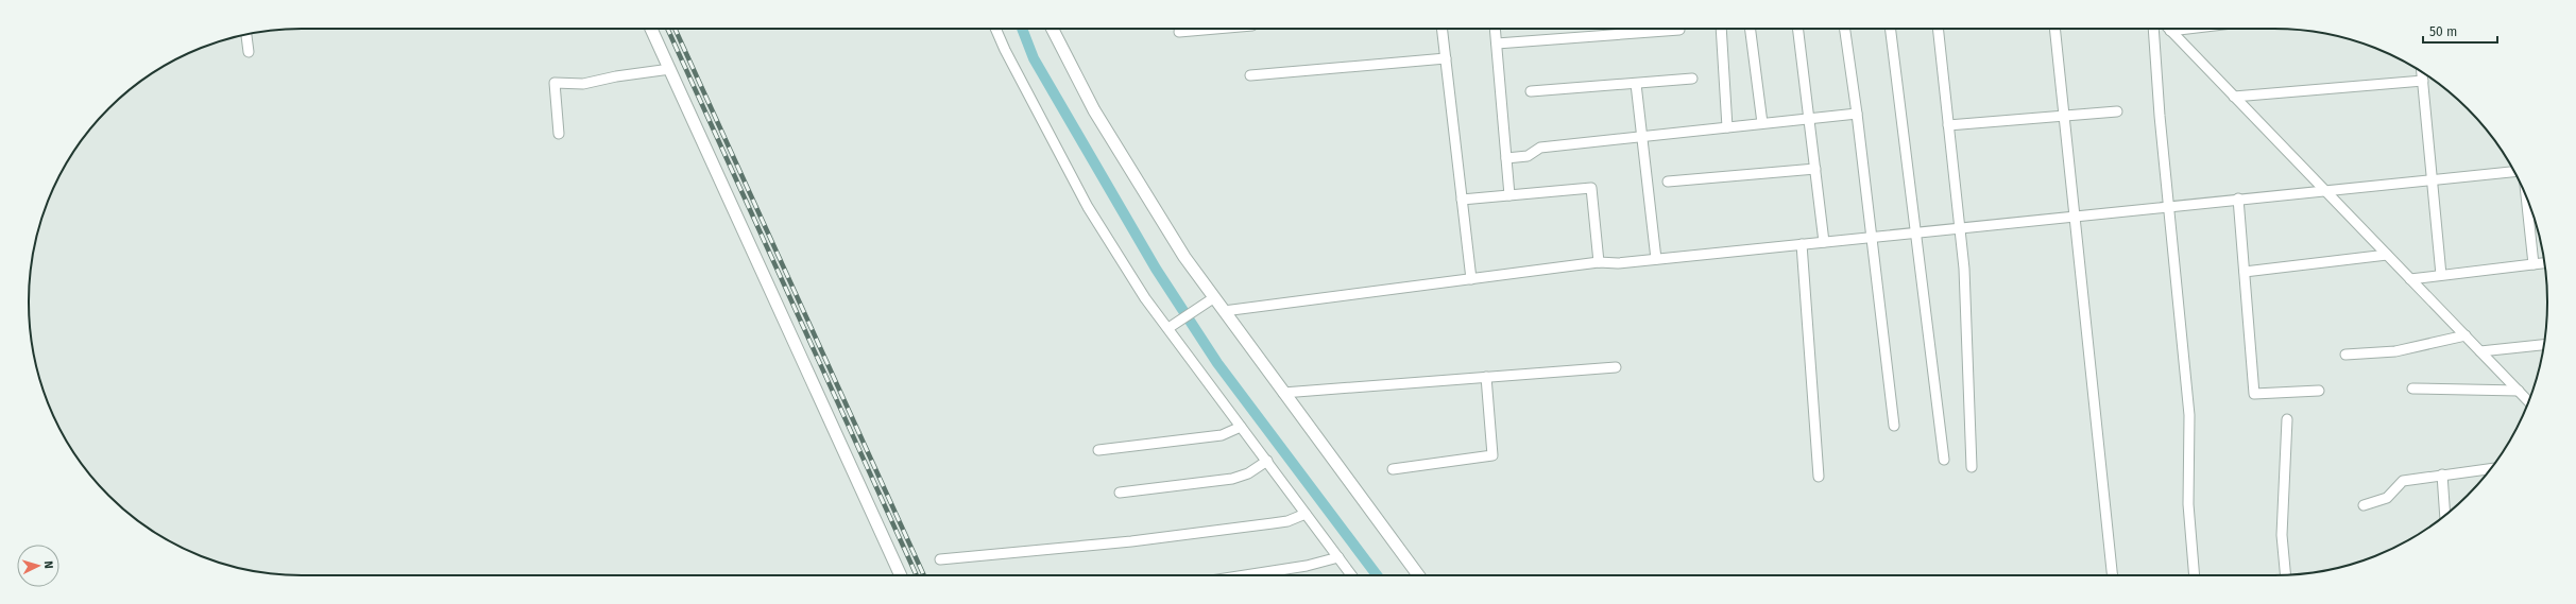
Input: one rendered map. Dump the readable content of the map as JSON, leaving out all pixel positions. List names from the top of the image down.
{
  "scale_bar": "50 m",
  "north": "right"
}
